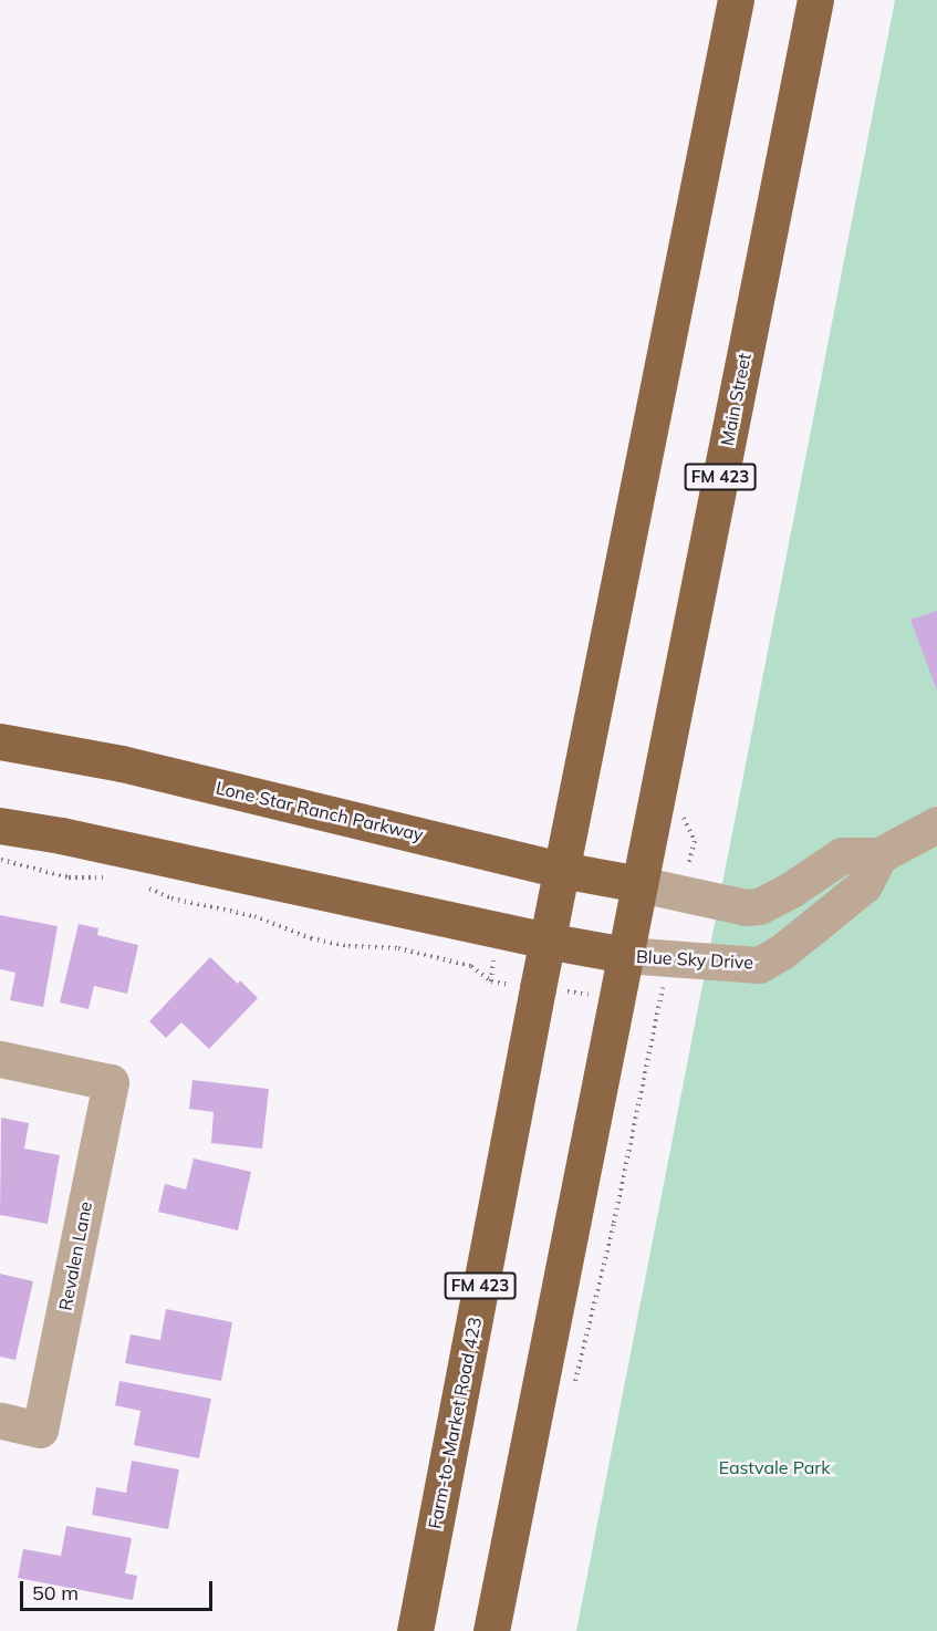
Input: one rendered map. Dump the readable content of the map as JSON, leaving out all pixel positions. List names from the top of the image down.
{
  "streets": {
    "main road": [
      "Main Street",
      "FM 423",
      "Lone Star Ranch Parkway",
      "Farm-to-Market Road 423"
    ],
    "street": ["Blue Sky Drive", "Revalen Lane"]
  },
  "crossings": [
    ["Main Street", "FM 423"],
    ["Main Street", "Lone Star Ranch Parkway"],
    ["Main Street", "Blue Sky Drive"],
    ["FM 423", "Lone Star Ranch Parkway"],
    ["FM 423", "Blue Sky Drive"],
    ["FM 423", "Farm-to-Market Road 423"]
  ],
  "parks": ["Eastvale Park"],
  "scale_bar": "50 m"
}
